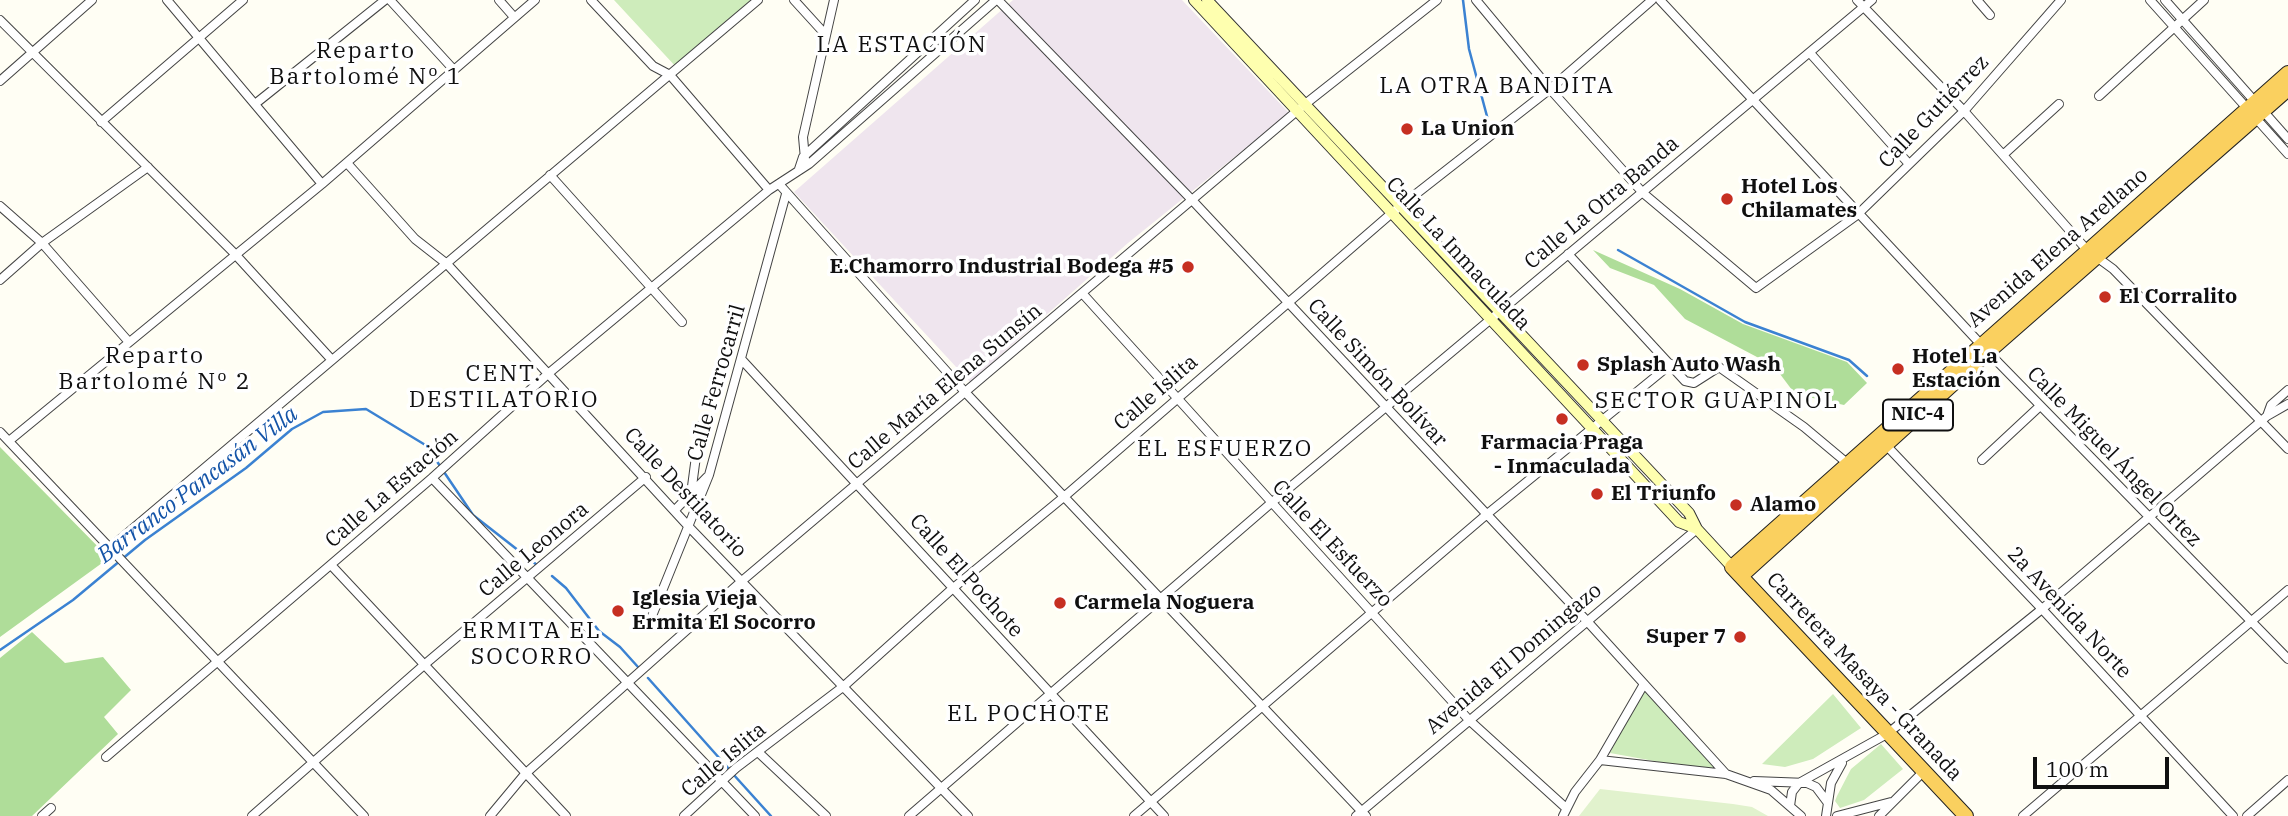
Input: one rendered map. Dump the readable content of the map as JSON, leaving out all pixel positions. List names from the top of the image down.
{
  "streets": {
    "highway": ["Avenida Elena Arellano", "NIC-4", "Carretera Masaya - Granada"],
    "main road": ["Calle La Inmaculada"],
    "street": [
      "Calle Gutiérrez",
      "Calle La Otra Banda",
      "Calle Simón Bolívar",
      "Calle Ferrocarril",
      "Calle María Elena Sunsín",
      "Calle Islita",
      "Calle Miguel Ángel Ortez",
      "Calle La Estación",
      "Calle Destilatorio",
      "Calle El Esfuerzo",
      "Calle Leonora",
      "Calle El Pochote",
      "2a Avenida Norte",
      "Avenida El Domingazo"
    ]
  },
  "crossings": [
    ["Calle Gutiérrez", "Calle La Otra Banda"],
    ["Calle Gutiérrez", "Calle Miguel Ángel Ortez"],
    ["Calle La Otra Banda", "Calle La Inmaculada"],
    ["Calle La Otra Banda", "Calle Simón Bolívar"],
    ["Calle La Otra Banda", "Calle Miguel Ángel Ortez"],
    ["Calle La Otra Banda", "Calle Destilatorio"],
    ["Calle La Otra Banda", "Calle El Esfuerzo"],
    ["Calle La Otra Banda", "Calle El Pochote"],
    ["Avenida Elena Arellano", "Calle La Inmaculada"],
    ["Avenida Elena Arellano", "Calle Miguel Ángel Ortez"],
    ["Avenida Elena Arellano", "2a Avenida Norte"],
    ["Avenida Elena Arellano", "Carretera Masaya - Granada"],
    ["Calle La Inmaculada", "Calle María Elena Sunsín"],
    ["Calle La Inmaculada", "Calle Islita"],
    ["Calle La Inmaculada", "Avenida El Domingazo"],
    ["Calle La Inmaculada", "Carretera Masaya - Granada"],
    ["Calle Simón Bolívar", "Calle María Elena Sunsín"],
    ["Calle Simón Bolívar", "Calle Islita"],
    ["Calle Simón Bolívar", "Avenida El Domingazo"],
    ["Calle Ferrocarril", "Calle Destilatorio"],
    ["Calle Ferrocarril", "Calle El Pochote"],
    ["Calle María Elena Sunsín", "Calle Destilatorio"],
    ["Calle María Elena Sunsín", "Calle El Esfuerzo"],
    ["Calle María Elena Sunsín", "Calle El Pochote"],
    ["Calle Islita", "Calle Destilatorio"],
    ["Calle Islita", "Calle El Esfuerzo"],
    ["Calle Islita", "Calle El Pochote"],
    ["Calle La Estación", "Calle Destilatorio"],
    ["Calle Destilatorio", "Calle Leonora"],
    ["Calle El Esfuerzo", "Avenida El Domingazo"]
  ],
  "districts": [
    "LA ESTACIÓN",
    "Reparto Bartolomé Nº 1",
    "LA OTRA BANDITA",
    "Reparto Bartolomé Nº 2",
    "CENT. DESTILATORIO",
    "SECTOR GUAPINOL",
    "EL ESFUERZO",
    "ERMITA EL SOCORRO",
    "EL POCHOTE"
  ],
  "water": ["Barranco Pancasán Villa"],
  "places": [
    "La Union",
    "Hotel Los Chilamates",
    "E.Chamorro Industrial Bodega #5",
    "El Corralito",
    "Splash Auto Wash",
    "Hotel La Estación",
    "Farmacia Praga - Inmaculada",
    "El Triunfo",
    "Alamo",
    "Carmela Noguera",
    "Iglesia Vieja Ermita El Socorro",
    "Super 7"
  ],
  "scale_bar": "100 m"
}
